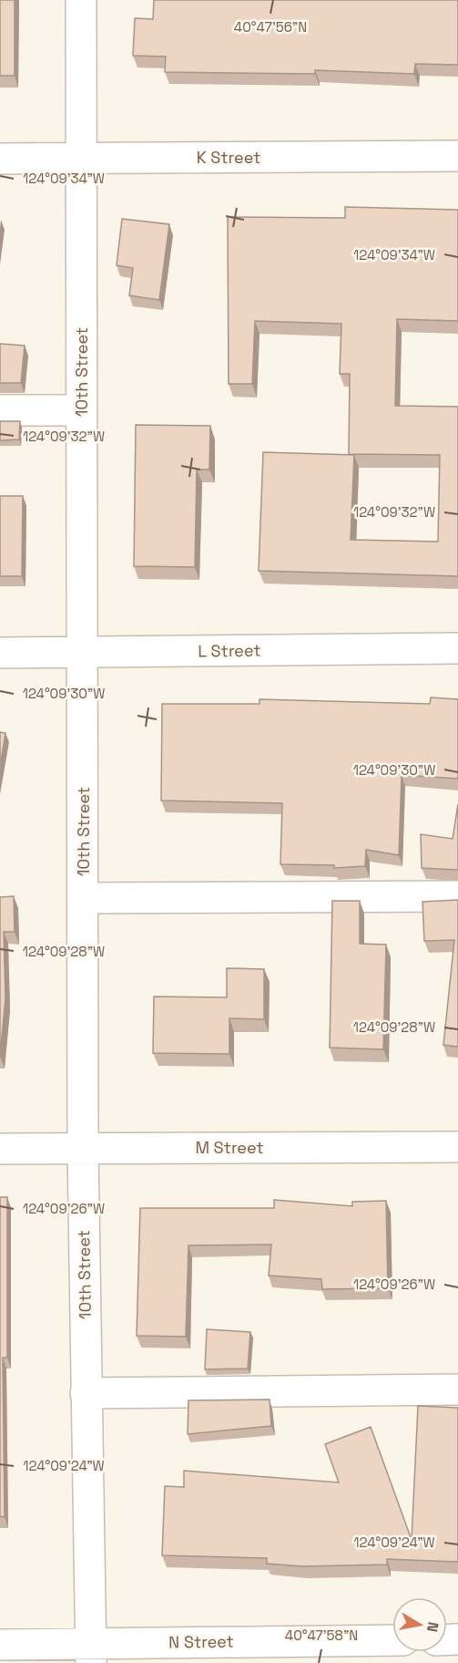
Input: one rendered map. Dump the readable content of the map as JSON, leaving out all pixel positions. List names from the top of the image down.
{
  "streets": {
    "street": [
      "K Street",
      "10th Street",
      "L Street",
      "M Street",
      "N Street"
    ]
  },
  "crossings": [
    ["K Street", "10th Street"],
    ["10th Street", "L Street"],
    ["10th Street", "M Street"],
    ["10th Street", "N Street"]
  ],
  "north": "right",
  "coordinates": [
    "40°47'56\"N",
    "124°09'34\"W",
    "124°09'32\"W",
    "124°09'30\"W",
    "124°09'28\"W",
    "124°09'26\"W",
    "124°09'24\"W",
    "40°47'58\"N"
  ]
}
